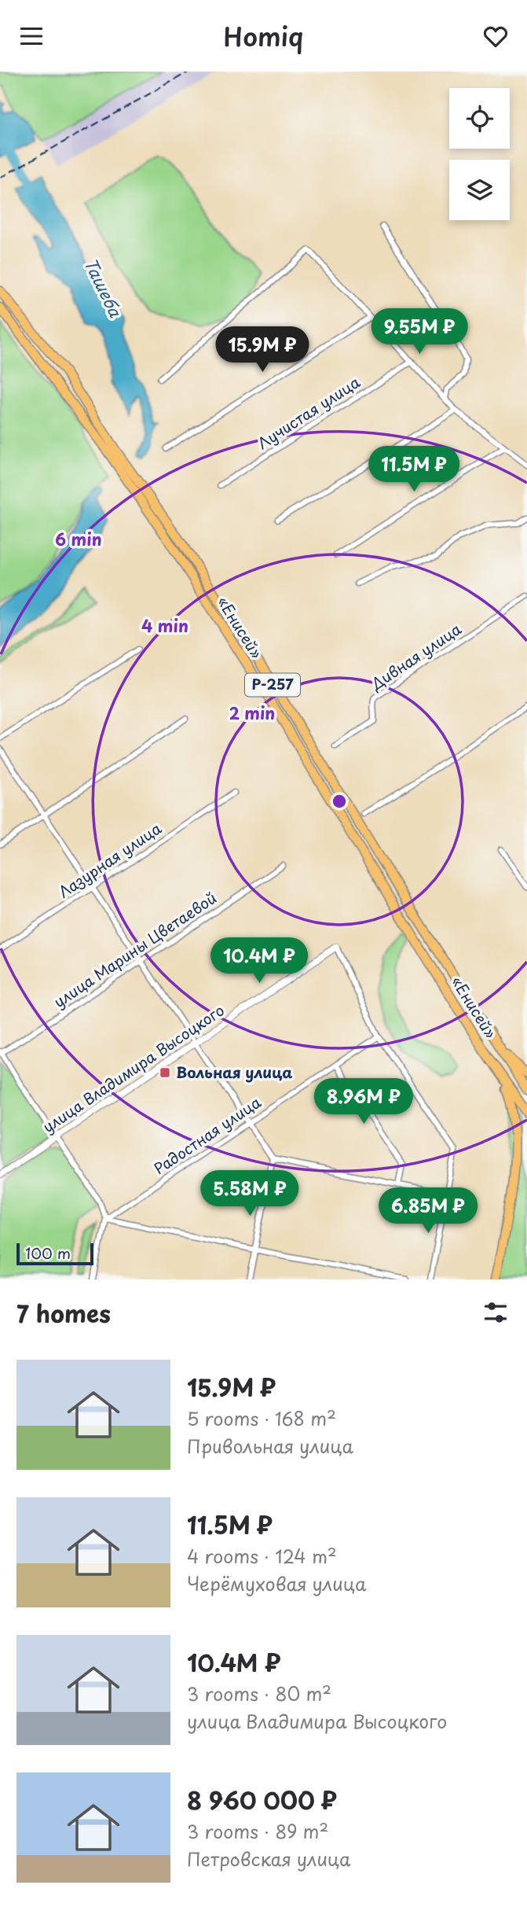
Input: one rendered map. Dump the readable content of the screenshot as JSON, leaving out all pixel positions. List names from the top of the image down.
{
  "streets": {
    "main road": ["«Енисей»", "Р-257"],
    "street": [
      "Лучистая улица",
      "Дивная улица",
      "Лазурная улица",
      "улица Марины Цветаевой",
      "улица Владимира Высоцкого",
      "Радостная улица"
    ]
  },
  "water": ["Ташеба"],
  "places": {
    "transit": ["Вольная улица"]
  },
  "scale_bar": "100 m",
  "page": {
    "header": "Homiq",
    "price": [
      "9.55M ₽",
      "15.9M ₽",
      "11.5M ₽",
      "10.4M ₽",
      "8.96M ₽",
      "5.58M ₽",
      "6.85M ₽"
    ],
    "scale": "100 m",
    "heading": "7 homes",
    "list": [
      {
        "name": "15.9M ₽",
        "note": "5 rooms · 168 m² · Привольная улица"
      },
      {
        "name": "11.5M ₽",
        "note": "4 rooms · 124 m² · Черёмуховая улица"
      },
      {
        "name": "10.4M ₽",
        "note": "3 rooms · 80 m² · улица Владимира Высоцкого"
      },
      {
        "name": "8 960 000 ₽",
        "note": "3 rooms · 89 m² · Петровская улица"
      }
    ]
  },
  "rings": ["6 min", "4 min", "2 min"]
}
